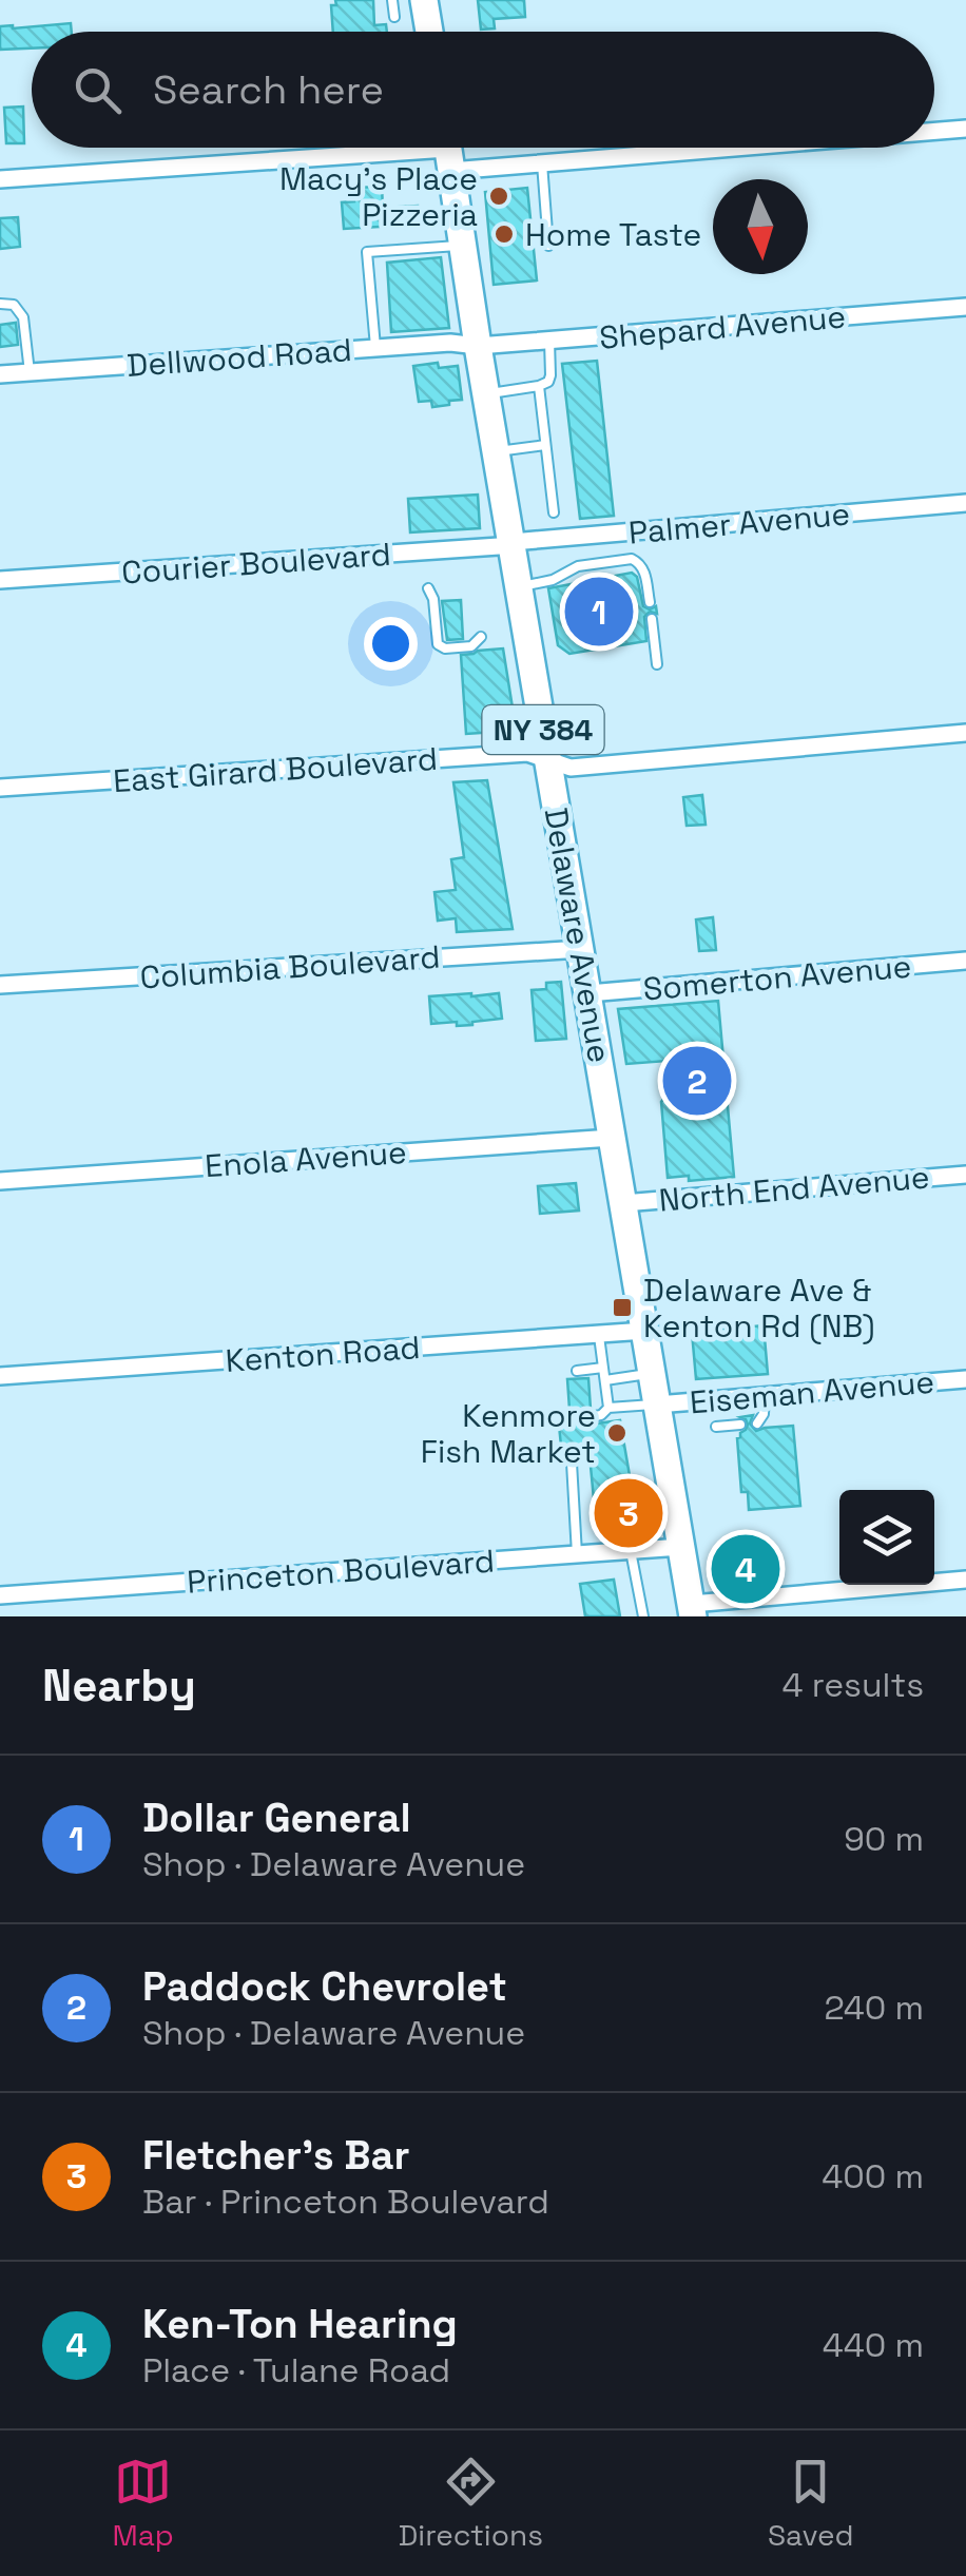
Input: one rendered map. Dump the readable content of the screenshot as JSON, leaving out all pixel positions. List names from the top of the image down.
{
  "streets": {
    "main road": ["NY 384", "Delaware Avenue"],
    "street": [
      "Shepard Avenue",
      "Dellwood Road",
      "Palmer Avenue",
      "Courier Boulevard",
      "East Girard Boulevard",
      "Columbia Boulevard",
      "Somerton Avenue",
      "Enola Avenue",
      "North End Avenue",
      "Kenton Road",
      "Eiseman Avenue",
      "Princeton Boulevard"
    ]
  },
  "crossings": [
    ["Shepard Avenue", "Dellwood Road"],
    ["Shepard Avenue", "Delaware Avenue"],
    ["Dellwood Road", "Delaware Avenue"],
    ["Palmer Avenue", "Courier Boulevard"],
    ["Palmer Avenue", "Delaware Avenue"],
    ["Courier Boulevard", "Delaware Avenue"],
    ["East Girard Boulevard", "Delaware Avenue"],
    ["Delaware Avenue", "Columbia Boulevard"],
    ["Delaware Avenue", "Somerton Avenue"],
    ["Delaware Avenue", "Enola Avenue"],
    ["Delaware Avenue", "North End Avenue"],
    ["Delaware Avenue", "Kenton Road"],
    ["Delaware Avenue", "Eiseman Avenue"],
    ["Delaware Avenue", "Princeton Boulevard"]
  ],
  "places": {
    "other": ["Macy's Place Pizzeria", "Home Taste", "Kenmore Fish Market"],
    "transit": ["Delaware Ave & Kenton Rd (NB)"]
  },
  "north": "bottom",
  "page": {
    "search": "Search here",
    "pins": [
      "1",
      "2",
      "3",
      "4"
    ],
    "heading": ["Nearby", "4 results"],
    "list": [
      {
        "mark": "1",
        "name": "Dollar General",
        "note": "Shop · Delaware Avenue",
        "value": "90 m"
      },
      {
        "mark": "2",
        "name": "Paddock Chevrolet",
        "note": "Shop · Delaware Avenue",
        "value": "240 m"
      },
      {
        "mark": "3",
        "name": "Fletcher's Bar",
        "note": "Bar · Princeton Boulevard",
        "value": "400 m"
      },
      {
        "mark": "4",
        "name": "Ken-Ton Hearing",
        "note": "Place · Tulane Road",
        "value": "440 m"
      }
    ],
    "nav": ["Map", "Directions", "Saved"]
  }
}
